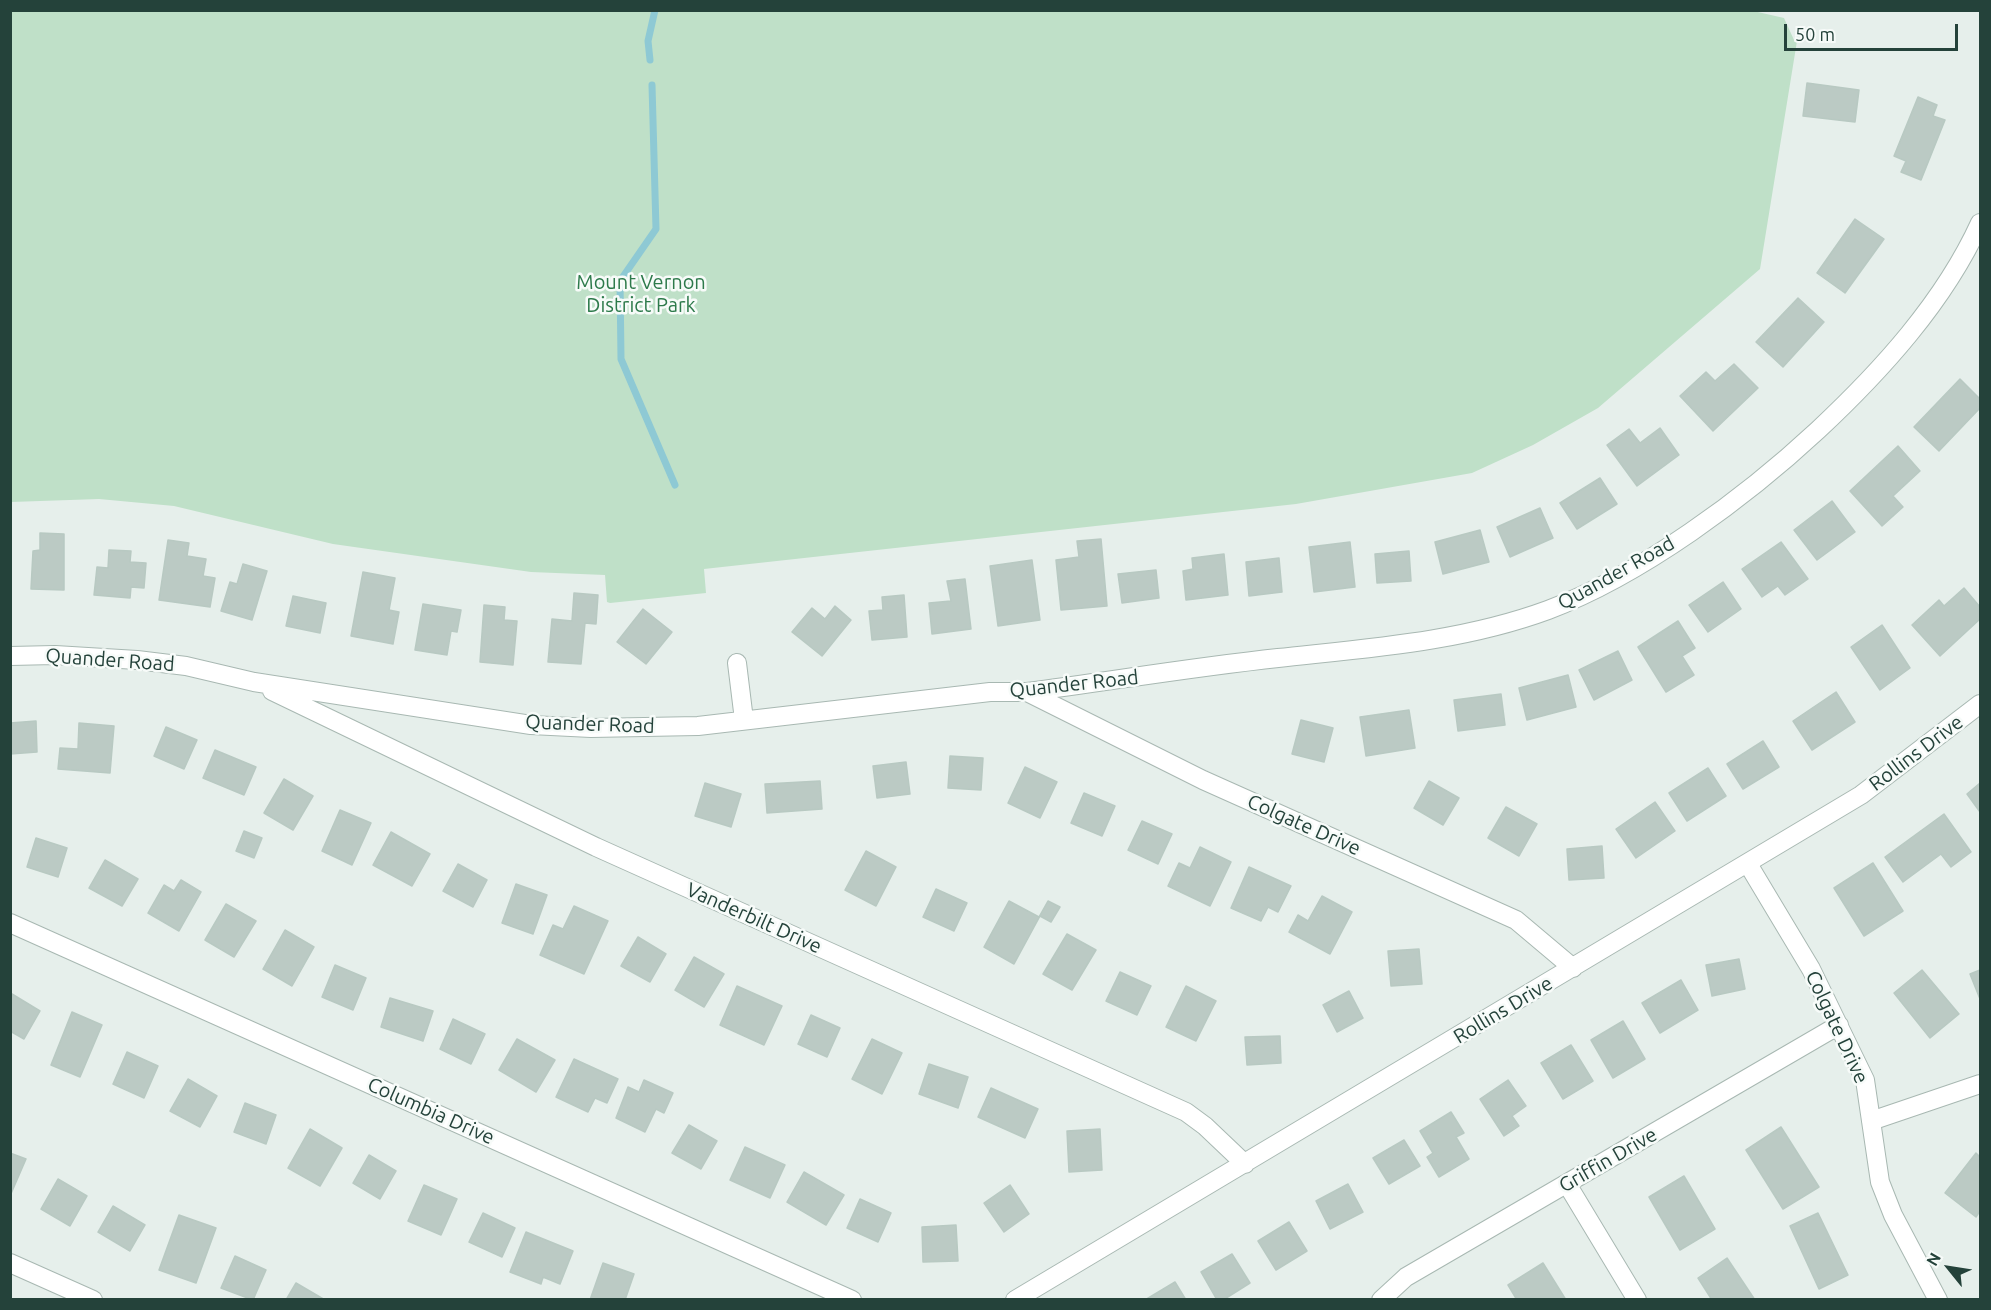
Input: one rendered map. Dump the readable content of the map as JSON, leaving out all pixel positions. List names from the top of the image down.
{
  "streets": {
    "street": [
      "Quander Road",
      "Rollins Drive",
      "Colgate Drive",
      "Vanderbilt Drive",
      "Columbia Drive",
      "Griffin Drive"
    ]
  },
  "crossings": [
    ["Quander Road", "Colgate Drive"],
    ["Quander Road", "Vanderbilt Drive"],
    ["Rollins Drive", "Colgate Drive"],
    ["Rollins Drive", "Vanderbilt Drive"],
    ["Colgate Drive", "Griffin Drive"]
  ],
  "parks": ["Mount Vernon District Park"],
  "scale_bar": "50 m",
  "north": "top left"
}
